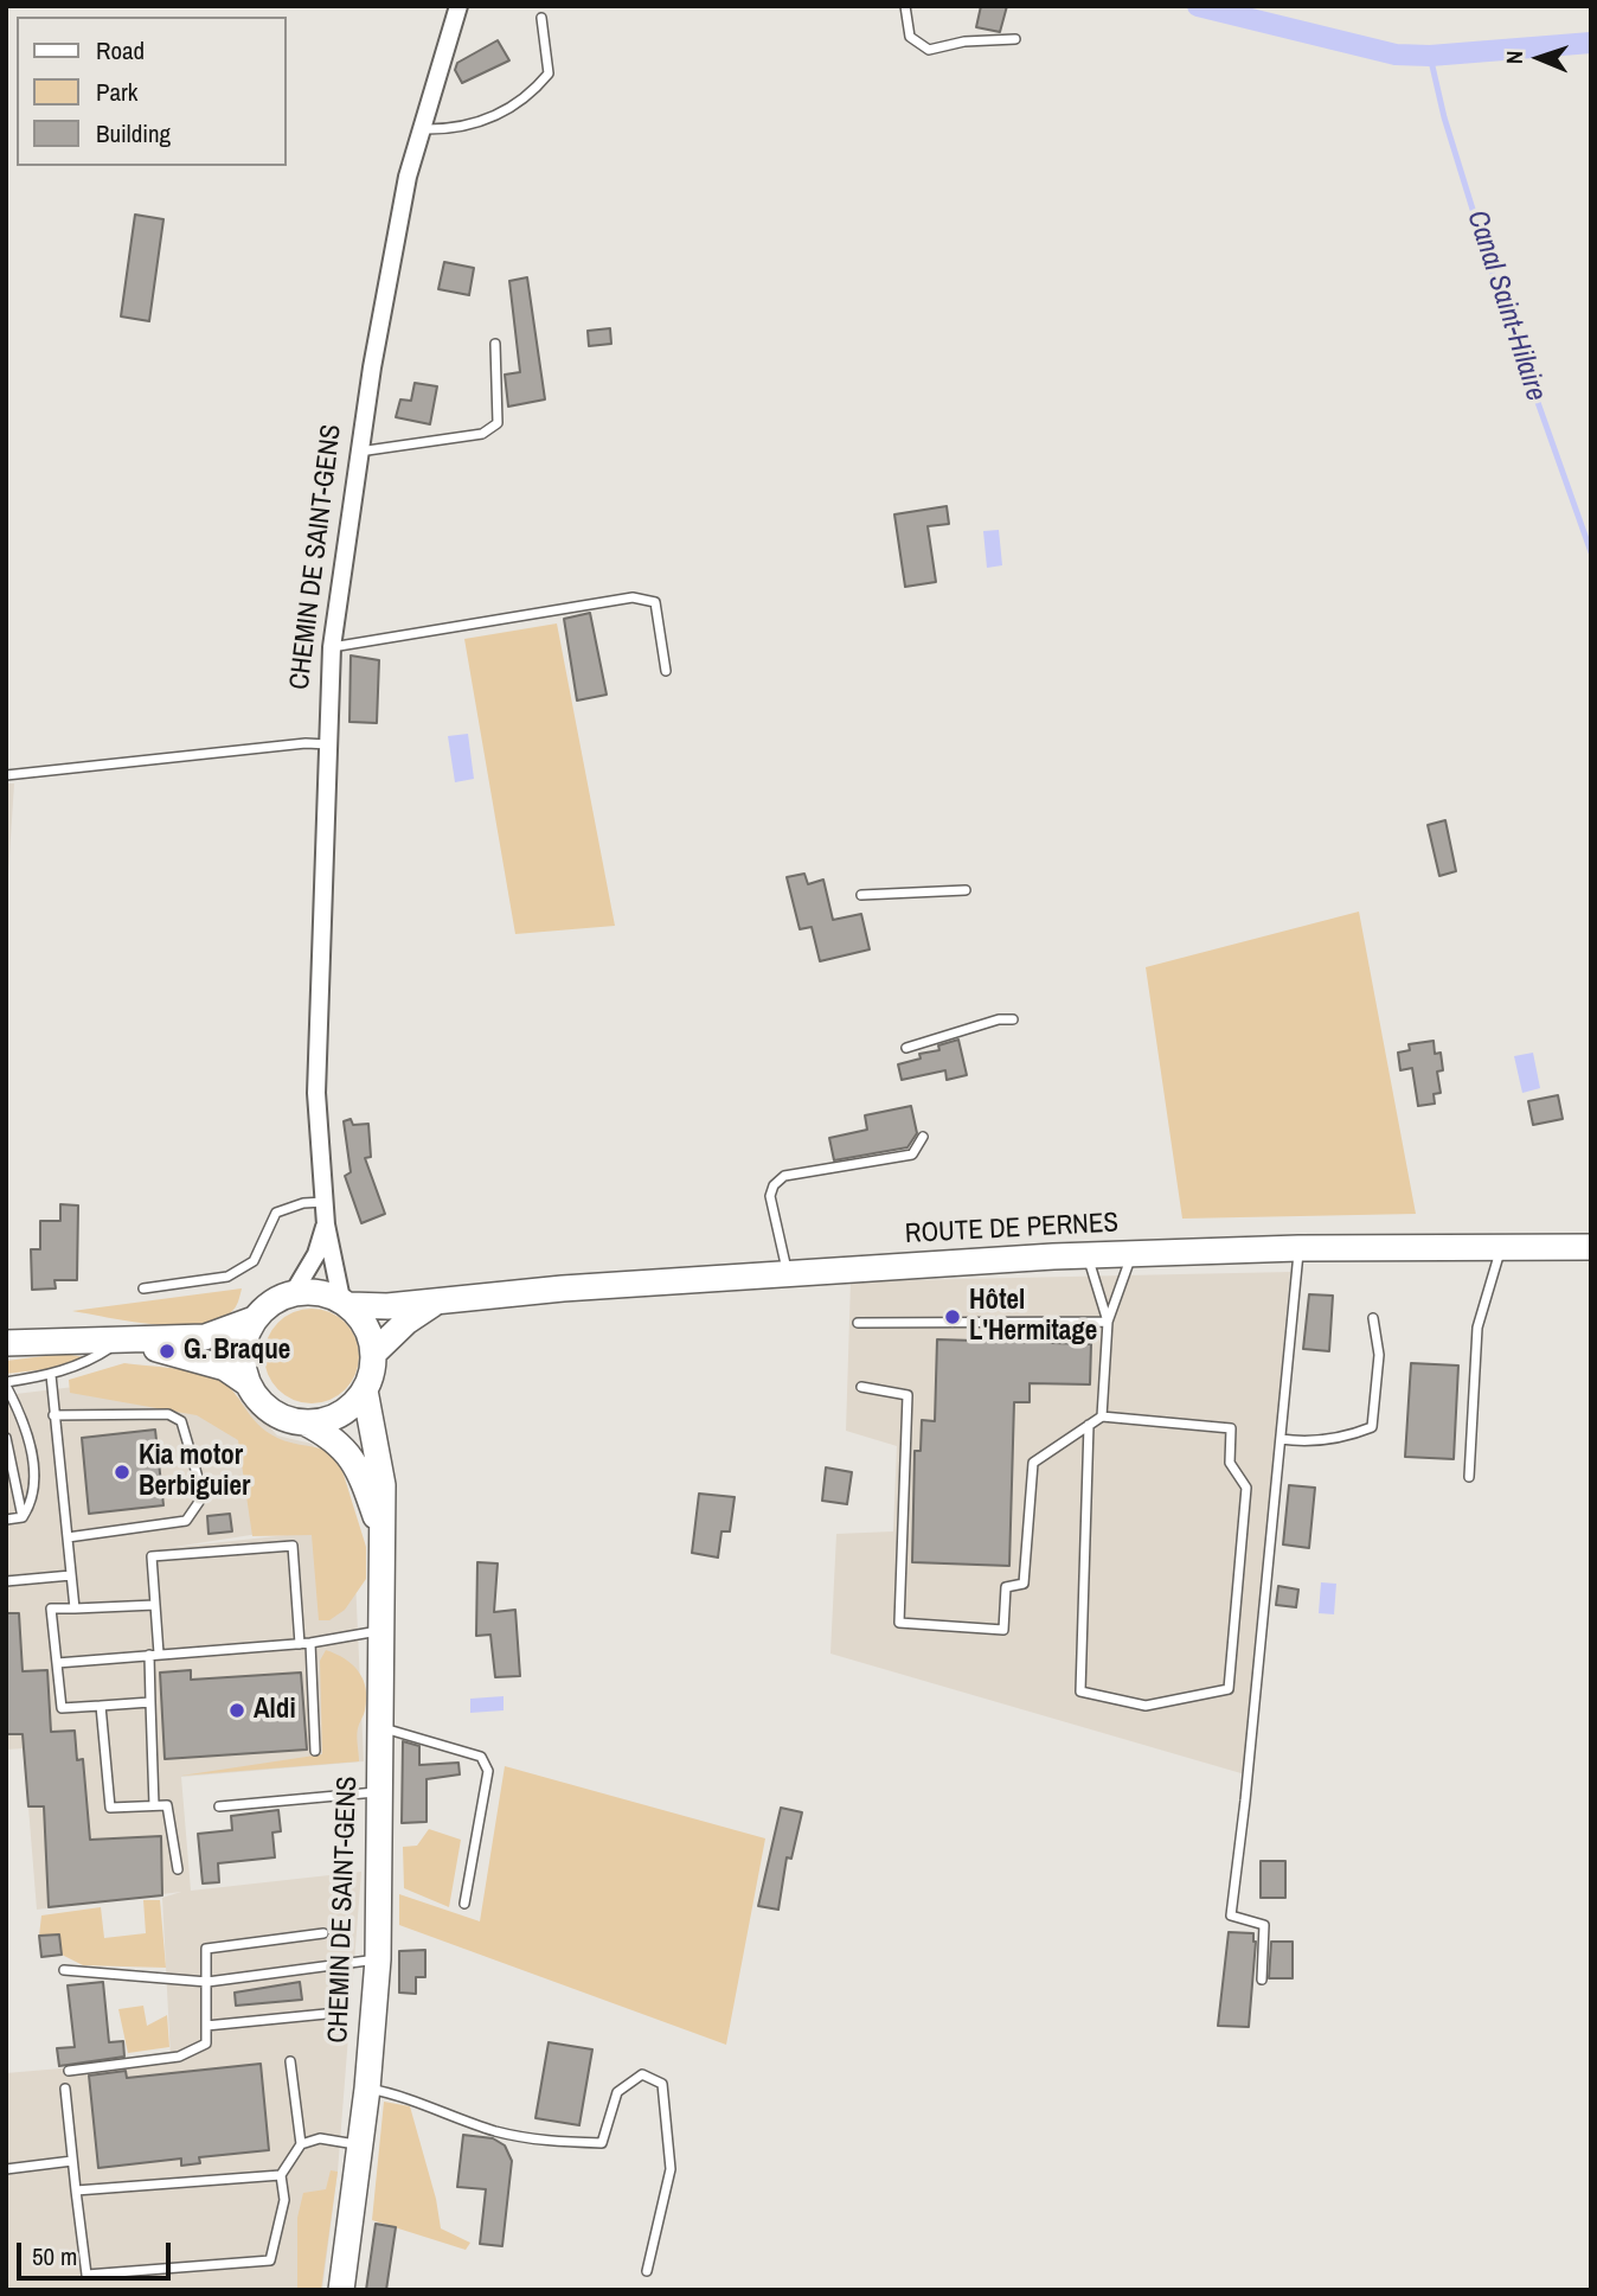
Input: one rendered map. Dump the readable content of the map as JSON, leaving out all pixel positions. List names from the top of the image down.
{
  "streets": {
    "main road": ["CHEMIN DE SAINT-GENS", "ROUTE DE PERNES"]
  },
  "crossings": [
    ["CHEMIN DE SAINT-GENS", "ROUTE DE PERNES"]
  ],
  "water": ["Canal Saint-Hilaire"],
  "places": [
    "Hôtel L'Hermitage",
    "G. Braque",
    "Kia motor Berbiguier",
    "Aldi"
  ],
  "legend": ["Road", "Park", "Building"],
  "scale_bar": "50 m",
  "north": "left"
}
